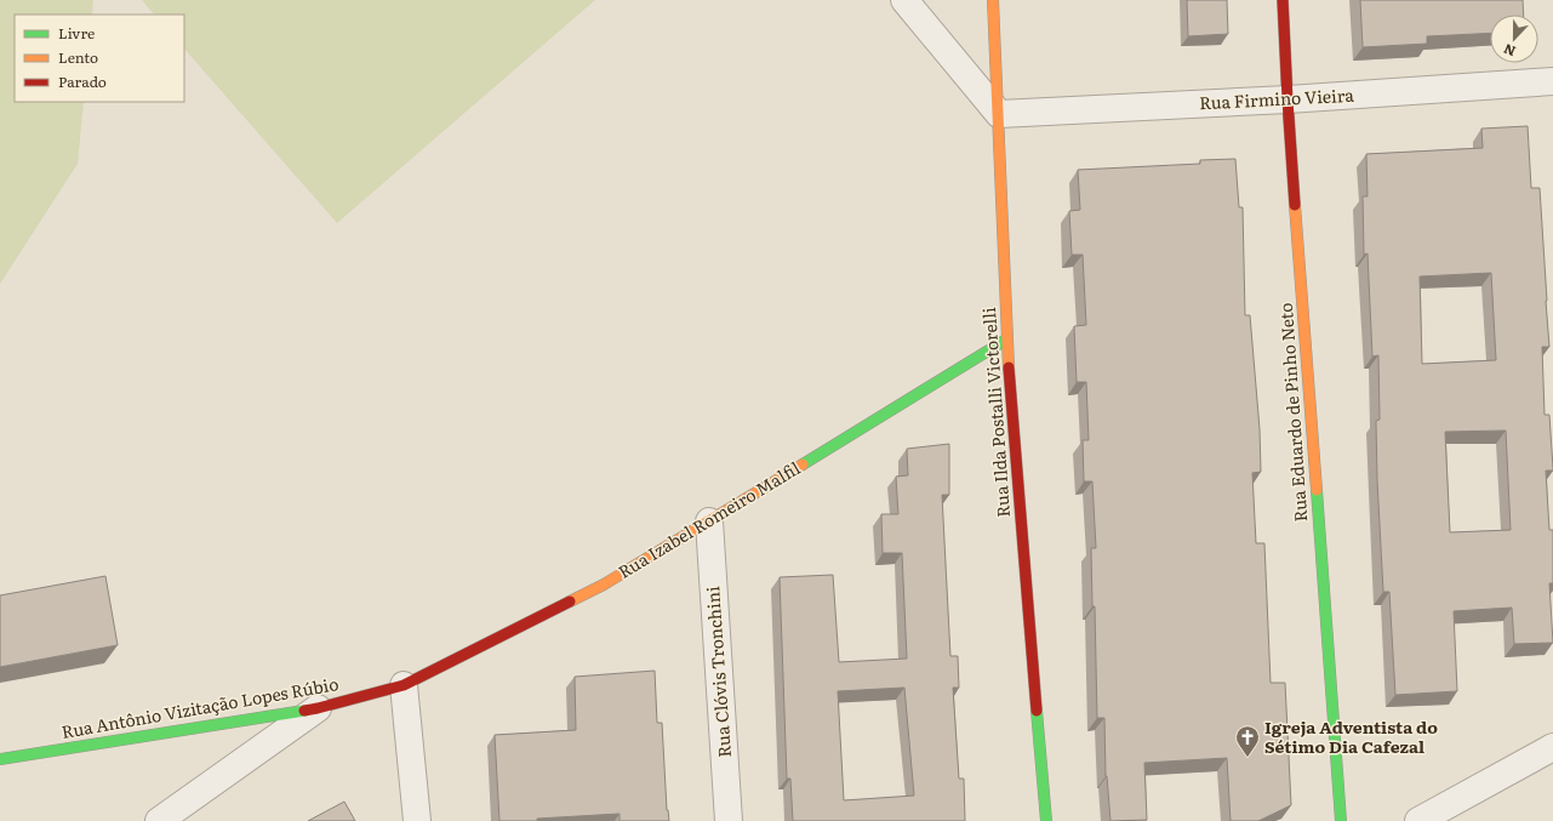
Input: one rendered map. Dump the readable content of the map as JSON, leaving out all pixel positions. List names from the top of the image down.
{
  "streets": {
    "street": [
      "Rua Firmino Vieira",
      "Rua Ilda Postalli Victorelli",
      "Rua Eduardo de Pinho Neto",
      "Rua Izabel Romeiro Malfil",
      "Rua Clóvis Tronchini",
      "Rua Antônio Vizitação Lopes Rúbio"
    ]
  },
  "crossings": [
    ["Rua Firmino Vieira", "Rua Ilda Postalli Victorelli"],
    ["Rua Firmino Vieira", "Rua Eduardo de Pinho Neto"],
    ["Rua Ilda Postalli Victorelli", "Rua Izabel Romeiro Malfil"],
    ["Rua Izabel Romeiro Malfil", "Rua Clóvis Tronchini"],
    ["Rua Izabel Romeiro Malfil", "Rua Antônio Vizitação Lopes Rúbio"]
  ],
  "places": {
    "church": ["Igreja Adventista do Sétimo Dia Cafezal"]
  },
  "legend": ["Livre", "Lento", "Parado"],
  "north": "bottom"
}
